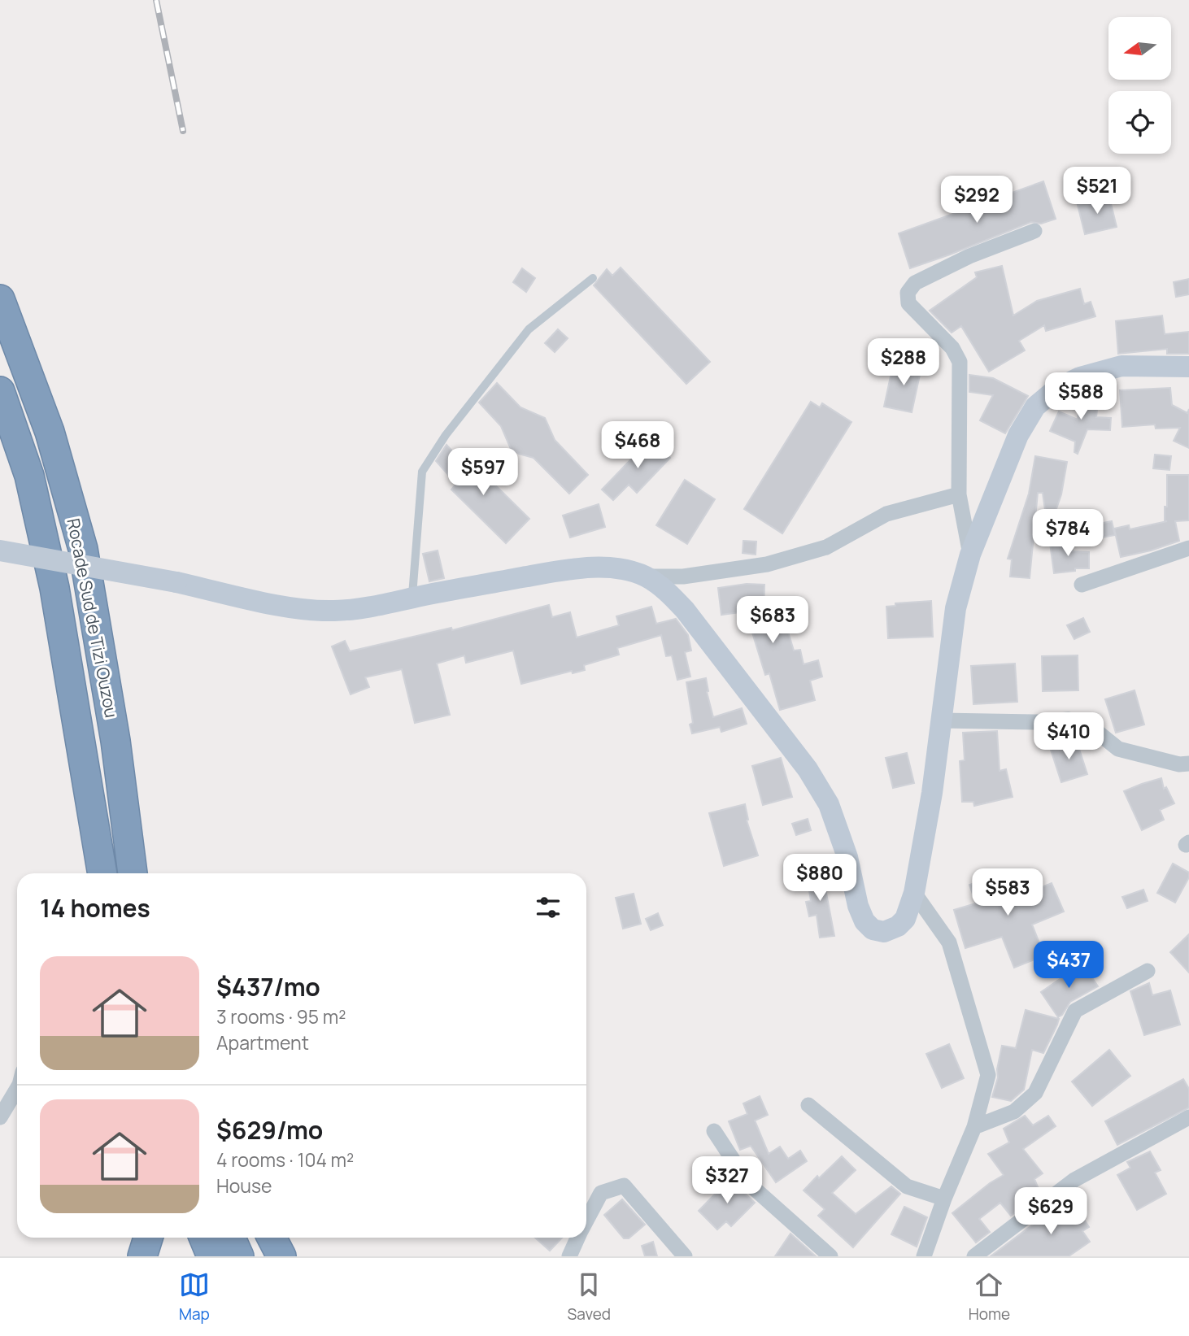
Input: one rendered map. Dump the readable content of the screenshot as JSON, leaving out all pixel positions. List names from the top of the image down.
{
  "streets": {
    "highway": ["Rocade Sud de Tizi Ouzou"]
  },
  "north": "left",
  "page": {
    "price": [
      "$521",
      "$292",
      "$288",
      "$588",
      "$468",
      "$597",
      "$784",
      "$683",
      "$410",
      "$880",
      "$583",
      "$437",
      "$327",
      "$629"
    ],
    "heading": "14 homes",
    "list": [
      {
        "name": "$437/mo",
        "note": "3 rooms · 95 m² · Apartment"
      },
      {
        "name": "$629/mo",
        "note": "4 rooms · 104 m² · House"
      }
    ],
    "tabs": ["Map", "Saved", "Home"]
  }
}
